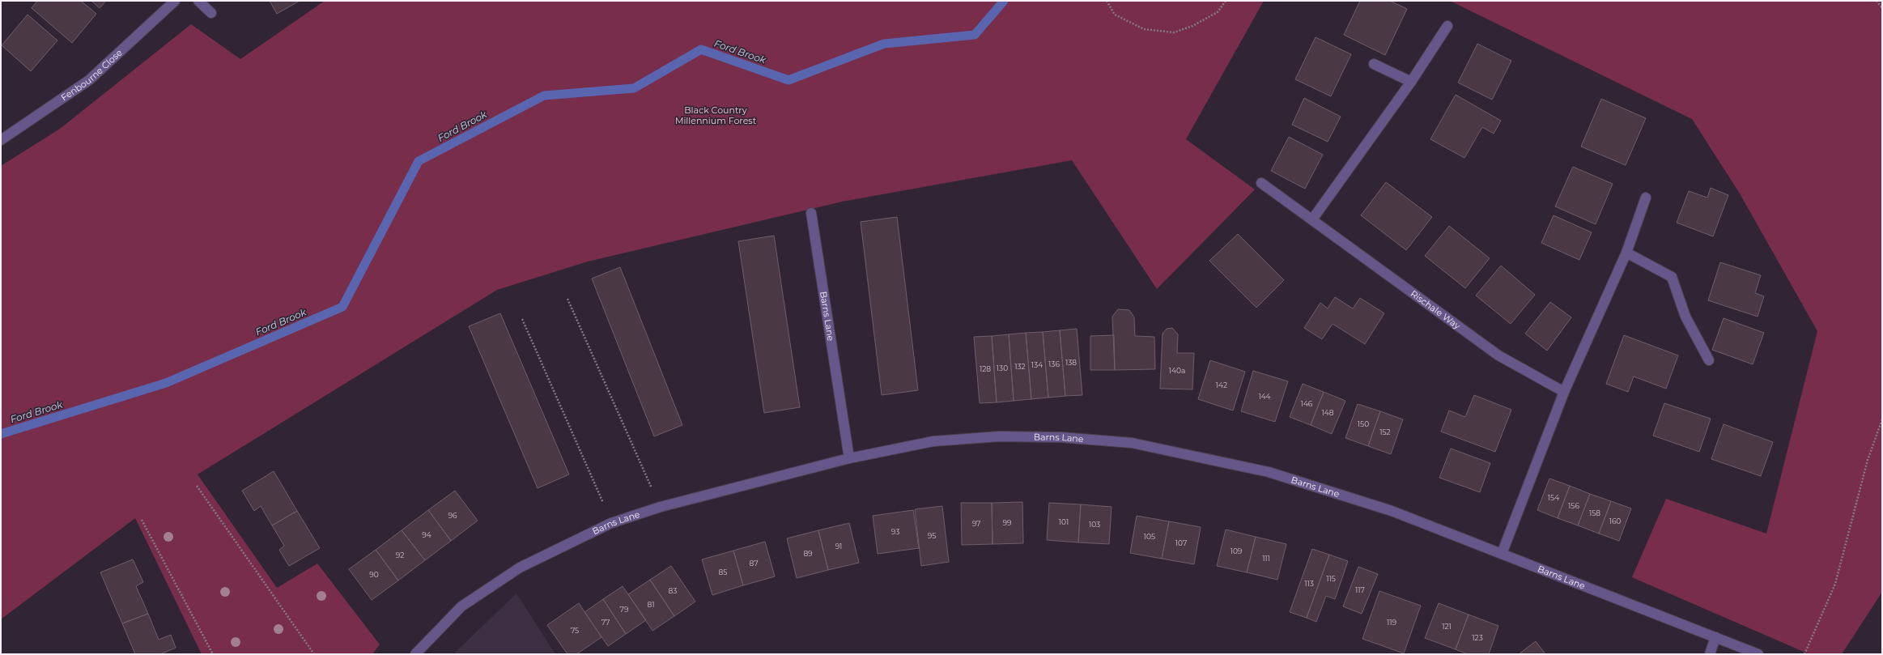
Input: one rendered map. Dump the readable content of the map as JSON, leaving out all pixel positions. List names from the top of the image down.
{
  "streets": {
    "street": ["Fenbourne Close", "Rischale Way", "Barns Lane"]
  },
  "water": ["Ford Brook"],
  "parks": ["Black Country Millennium Forest"],
  "house_numbers": [
    "138",
    "136",
    "134",
    "132",
    "130",
    "128",
    "140a",
    "142",
    "144",
    "146",
    "148",
    "150",
    "152",
    "154",
    "156",
    "158",
    "96",
    "160",
    "101",
    "99",
    "97",
    "103",
    "93",
    "94",
    "95",
    "105",
    "107",
    "91",
    "109",
    "89",
    "92",
    "111",
    "87",
    "85",
    "90",
    "115",
    "113",
    "117",
    "83",
    "81",
    "79",
    "77",
    "119",
    "121",
    "75",
    "123"
  ]
}
